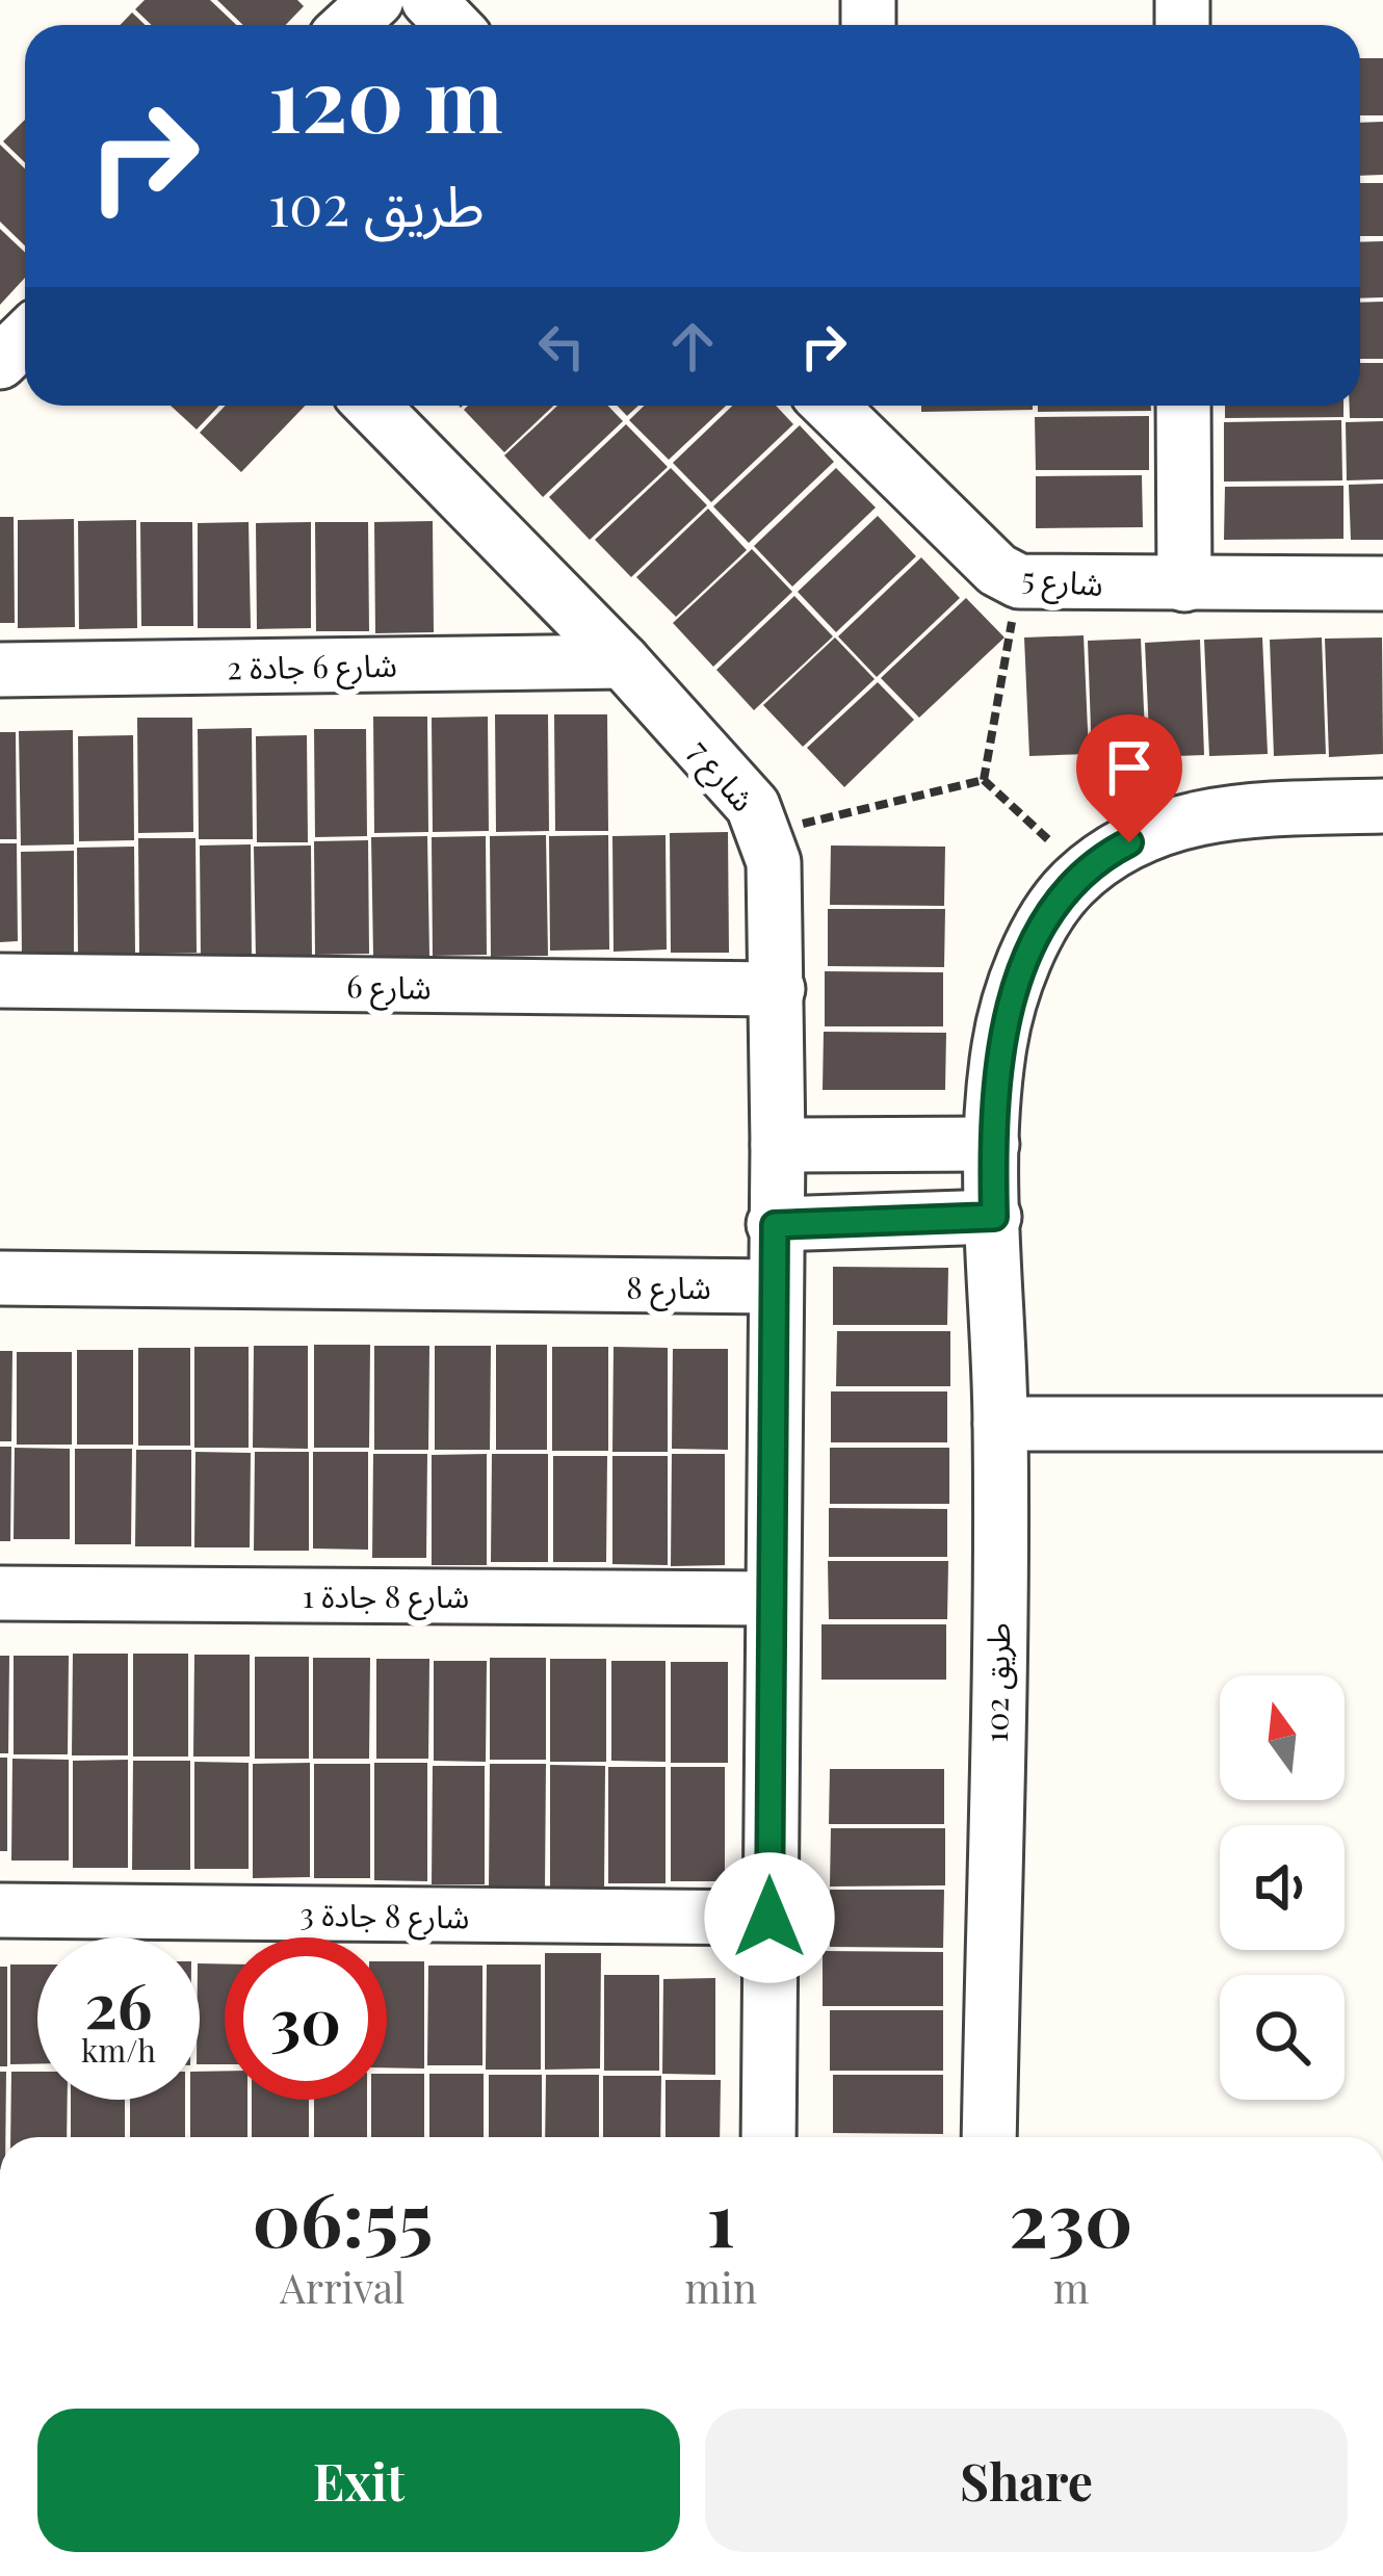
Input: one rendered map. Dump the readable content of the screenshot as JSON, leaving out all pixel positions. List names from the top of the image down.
{
  "streets": {
    "street": [
      "شارع 5",
      "شارع 6 جادة 2",
      "شارع 7",
      "شارع 6",
      "شارع 8",
      "شارع 8 جادة 1",
      "طريق 102",
      "شارع 8 جادة 3"
    ]
  },
  "crossings": [
    ["شارع 6 جادة 2", "شارع 7"],
    ["شارع 7", "شارع 6"],
    ["شارع 7", "شارع 8"]
  ],
  "north": "top",
  "page": {
    "turn": ["120 m", "طريق 102"],
    "speed": "26 km/h",
    "limit": "30",
    "eta": [
      "06:55",
      "Arrival",
      "1",
      "min",
      "230",
      "m"
    ],
    "buttons": ["Exit", "Share"]
  }
}
